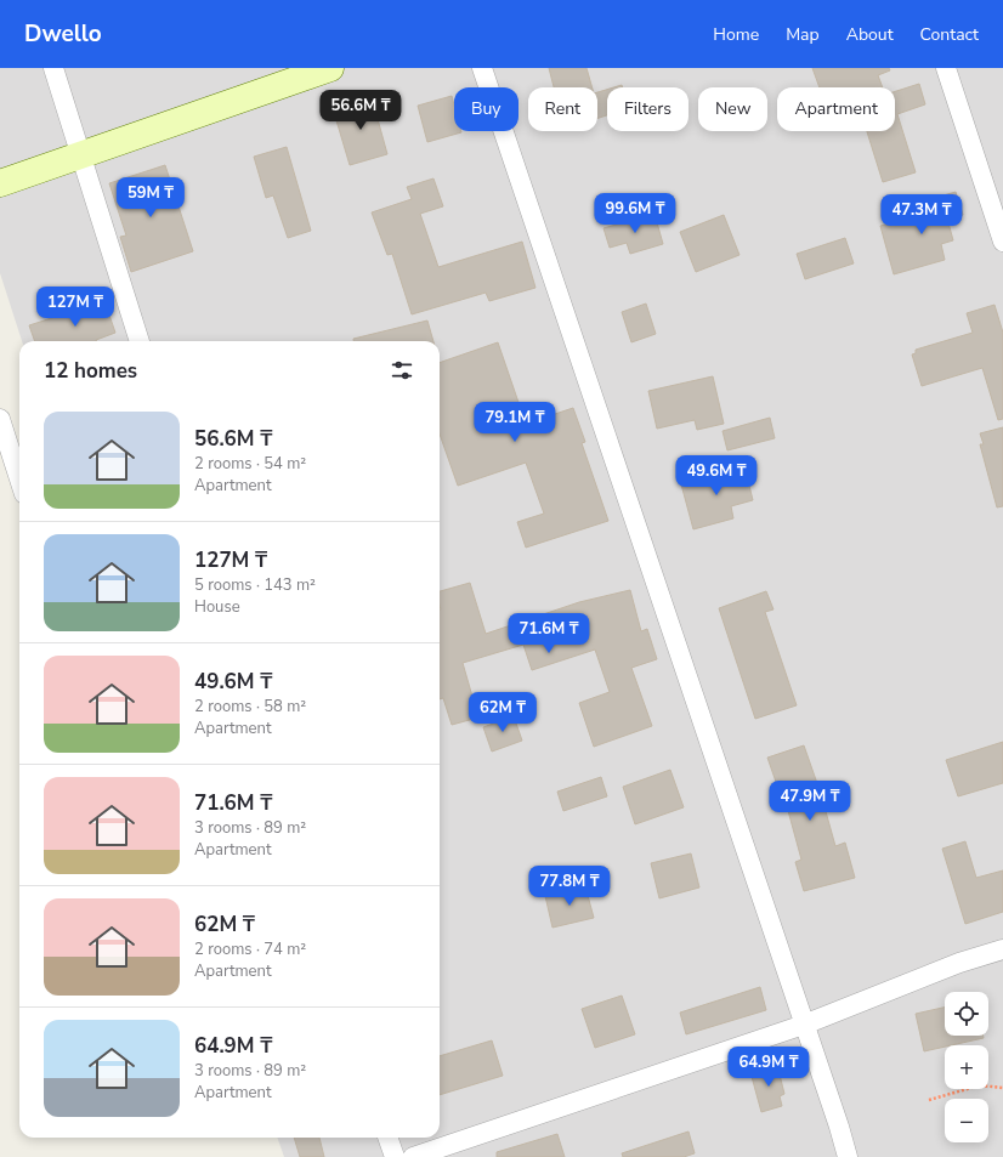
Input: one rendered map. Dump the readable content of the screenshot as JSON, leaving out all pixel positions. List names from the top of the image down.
{
  "page": {
    "header": "Dwello",
    "nav": [
      "Home",
      "Map",
      "About",
      "Contact"
    ],
    "chip": [
      "Buy",
      "Rent",
      "Filters",
      "New",
      "Apartment"
    ],
    "price": [
      "56.6M ₸",
      "59M ₸",
      "99.6M ₸",
      "47.3M ₸",
      "127M ₸",
      "79.1M ₸",
      "49.6M ₸",
      "71.6M ₸",
      "62M ₸",
      "47.9M ₸",
      "77.8M ₸",
      "64.9M ₸"
    ],
    "heading": "12 homes",
    "list": [
      {
        "name": "56.6M ₸",
        "note": "2 rooms · 54 m² · Apartment"
      },
      {
        "name": "127M ₸",
        "note": "5 rooms · 143 m² · House"
      },
      {
        "name": "49.6M ₸",
        "note": "2 rooms · 58 m² · Apartment"
      },
      {
        "name": "71.6M ₸",
        "note": "3 rooms · 89 m² · Apartment"
      },
      {
        "name": "62M ₸",
        "note": "2 rooms · 74 m² · Apartment"
      },
      {
        "name": "64.9M ₸",
        "note": "3 rooms · 89 m² · Apartment"
      }
    ],
    "map_buttons": ["+", "−"]
  }
}
